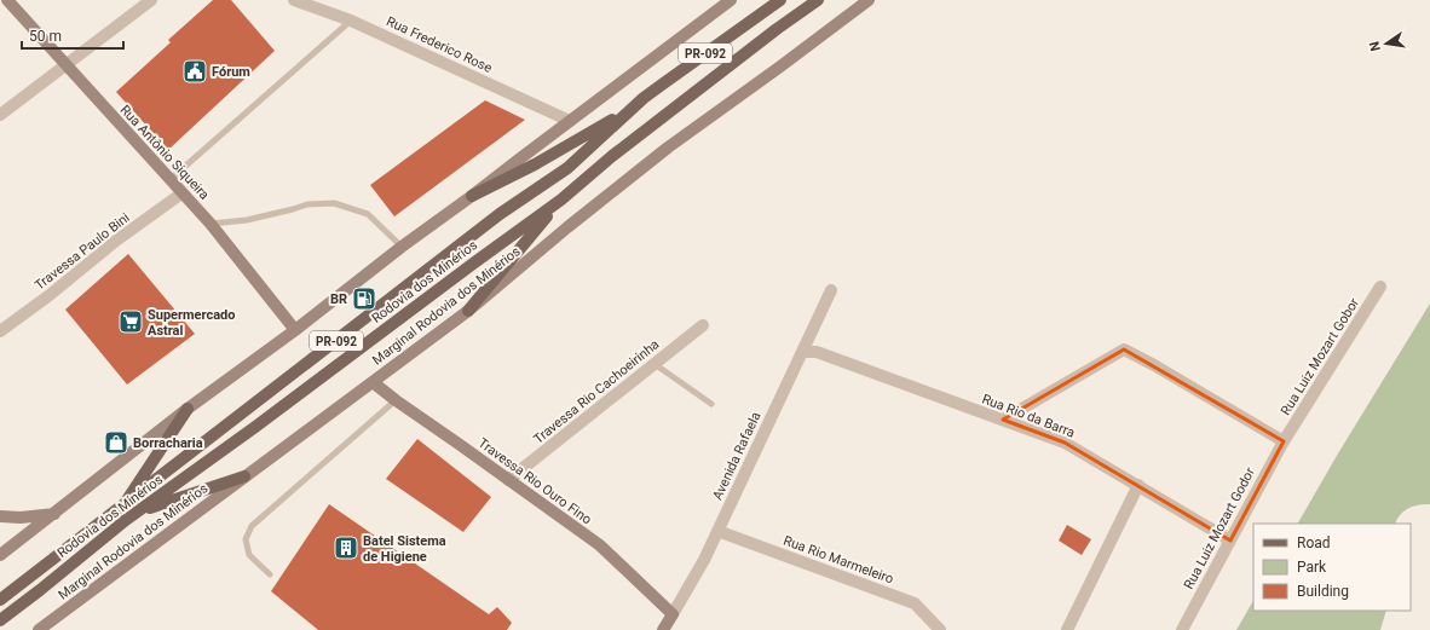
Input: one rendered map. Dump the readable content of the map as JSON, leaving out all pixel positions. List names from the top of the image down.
{
  "streets": {
    "main road": [
      "PR-092",
      "Rua Antônio Siqueira",
      "Rodovia dos Minérios",
      "Marginal Rodovia dos Minérios",
      "Avenida Rafaela",
      "Travessa Rio Ouro Fino"
    ],
    "street": [
      "Rua Frederico Rose",
      "Travessa Paulo Bini",
      "Rua Luiz Mozart Gobor",
      "Travessa Rio Cachoeirinha",
      "Rua Rio da Barra",
      "Rua Luiz Mozart Godor",
      "Rua Rio Marmeleiro"
    ]
  },
  "crossings": [
    ["Rua Antônio Siqueira", "Travessa Paulo Bini"],
    ["Marginal Rodovia dos Minérios", "Travessa Rio Ouro Fino"],
    ["Rua Luiz Mozart Gobor", "Rua Luiz Mozart Godor"],
    ["Travessa Rio Cachoeirinha", "Travessa Rio Ouro Fino"],
    ["Rua Rio da Barra", "Avenida Rafaela"],
    ["Rua Rio da Barra", "Rua Luiz Mozart Godor"],
    ["Avenida Rafaela", "Travessa Rio Ouro Fino"],
    ["Avenida Rafaela", "Rua Rio Marmeleiro"]
  ],
  "places": {
    "public building": ["Fórum"],
    "fuel station": ["BR"],
    "supermarket": ["Supermercado Astral"],
    "shop": ["Borracharia"],
    "building": ["Batel Sistema de Higiene"]
  },
  "legend": ["Road", "Park", "Building"],
  "scale_bar": "50 m",
  "north": "left"
}
